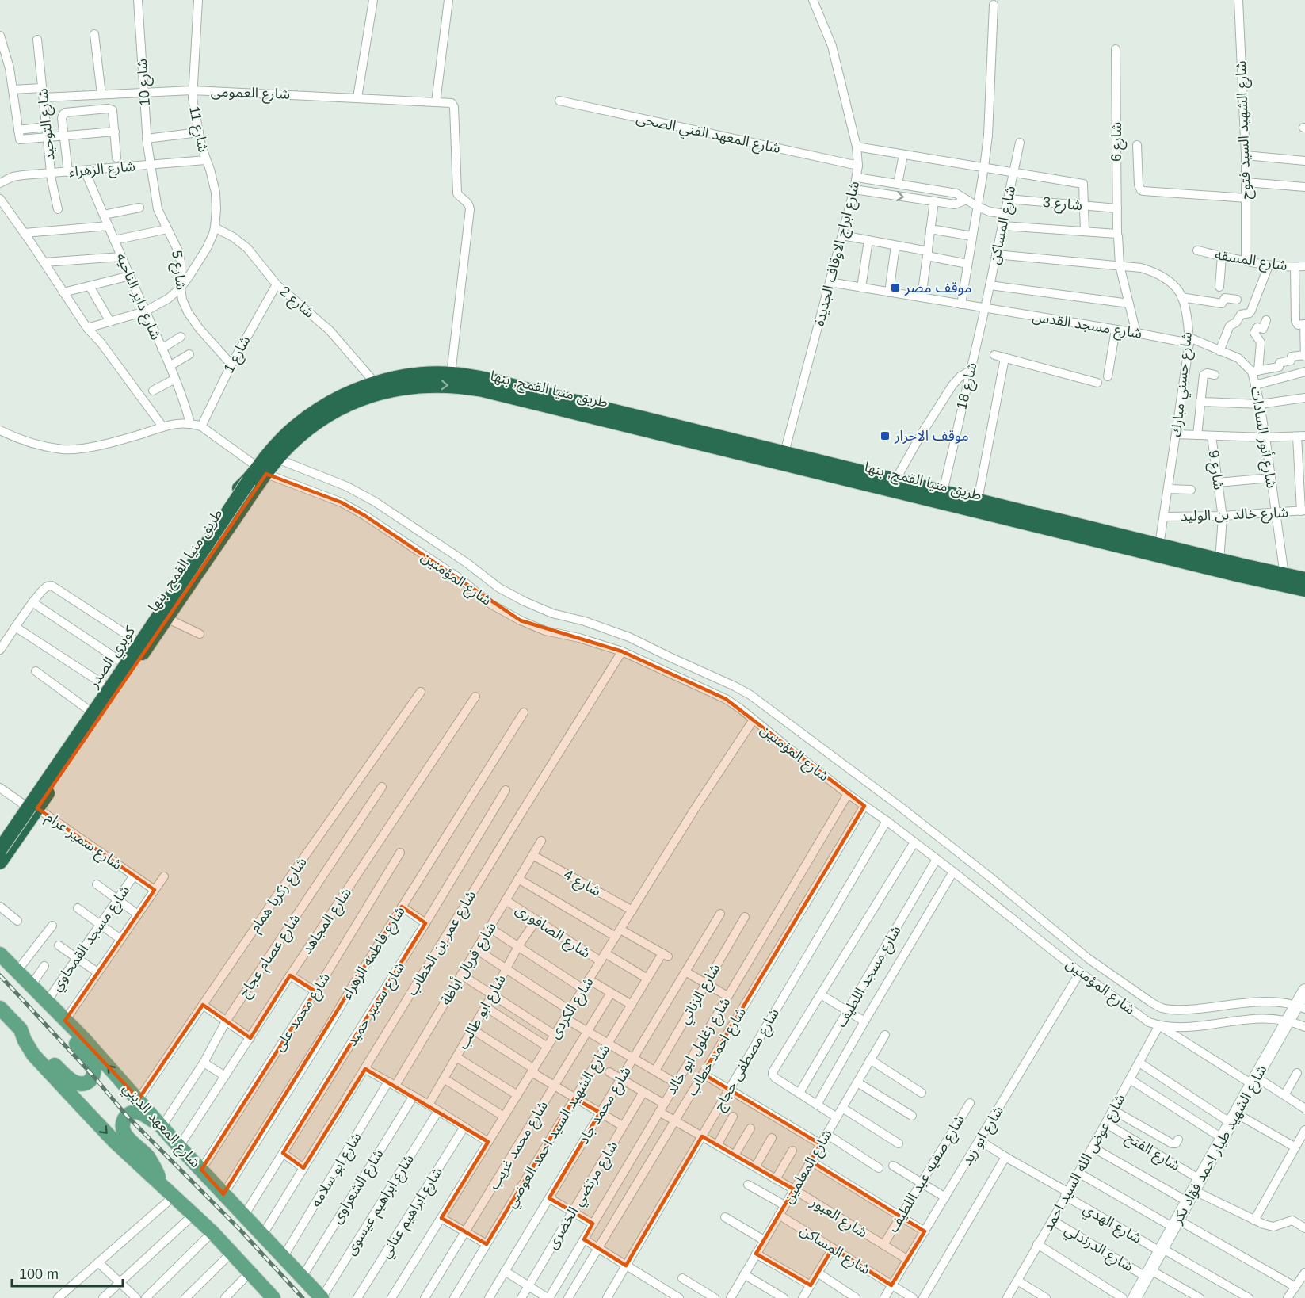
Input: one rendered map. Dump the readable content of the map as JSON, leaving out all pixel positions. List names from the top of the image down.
{
  "streets": {
    "highway": ["طريق منيا القمح, بنها", "كوبري الصدر"],
    "main road": ["شارع المعهد الديني"],
    "street": [
      "شارع 10",
      "شارع العمومى",
      "شارع التوحيد",
      "شارع 11",
      "شارع الشهيد السيد فتوح",
      "شارع المعهد الفني الصحى",
      "شارع 6",
      "شارع الزهراء",
      "شارع 3",
      "شارع المساكن",
      "شارع ابراج الاوقاف الجديدة",
      "شارع المسقه",
      "شارع 5",
      "شارع داير الناحيه",
      "شارع 2",
      "شارع مسجد القدس",
      "شارع 1",
      "شارع حسني مبارك",
      "شارع 18",
      "شارع أنور السادات",
      "شارع 9",
      "شارع خالد بن الوليد",
      "شارع المؤمنين",
      "شارع سمير عرام",
      "شارع 4",
      "شارع زكريا همام",
      "شارع المجاهد",
      "شارع الصافورى",
      "شارع مسجد القمحاوي",
      "شارع عمر بن الخطاب",
      "شارع فاطمه الزهراء",
      "شارع عصام عجاج",
      "شارع فريال أباظة",
      "شارع مسجد اللطيف",
      "شارع الزناتي",
      "شارع سمير حميد",
      "شارع الكردى",
      "شارع محمد على",
      "شارع ابو طالب",
      "شارع زغلول ابو خالد",
      "شارع احمد خطاب",
      "شارع مصطفى حجاج",
      "شارع محمد جاد",
      "شارع الشهيد السيد احمد العوضي",
      "شارع ابو زيد",
      "شارع الشهيد طيار احمد فؤاد بكر",
      "شارع محمد غريب",
      "شارع الفتح",
      "شارع عوض الله السيد احمد",
      "شارع المعلمين",
      "شارع ابو سلامه",
      "شارع صفيه عبد اللطيف",
      "شارع الشعراوى",
      "شارع مرتضي الخضرى",
      "شارع ابراهيم عيسوى",
      "شارع ابراهيم عناني",
      "شارع العبور",
      "شارع الهدي",
      "شارع الدرندلي"
    ]
  },
  "crossings": [
    ["شارع 10", "شارع العمومى"],
    ["شارع 10", "شارع الزهراء"],
    ["شارع 10", "شارع 5"],
    ["شارع العمومى", "شارع التوحيد"],
    ["شارع العمومى", "شارع 11"],
    ["شارع العمومى", "طريق منيا القمح, بنها"],
    ["شارع التوحيد", "شارع الزهراء"],
    ["شارع 11", "شارع الزهراء"],
    ["شارع 11", "شارع 2"],
    ["شارع الشهيد السيد فتوح", "شارع المسقه"],
    ["شارع المعهد الفني الصحى", "شارع ابراج الاوقاف الجديدة"],
    ["شارع 6", "شارع 3"],
    ["شارع 6", "شارع مسجد القدس"],
    ["شارع 6", "شارع حسني مبارك"],
    ["شارع الزهراء", "شارع 5"],
    ["شارع الزهراء", "شارع داير الناحيه"],
    ["شارع 3", "شارع المساكن"],
    ["شارع المساكن", "شارع مسجد القدس"],
    ["شارع المساكن", "شارع حسني مبارك"],
    ["شارع المساكن", "شارع 18"],
    ["شارع المساكن", "شارع ابو زيد"],
    ["شارع المساكن", "شارع المعلمين"],
    ["شارع ابراج الاوقاف الجديدة", "شارع مسجد القدس"],
    ["شارع ابراج الاوقاف الجديدة", "طريق منيا القمح, بنها"],
    ["شارع 5", "شارع 1"],
    ["شارع 2", "شارع 1"],
    ["شارع 2", "طريق منيا القمح, بنها"],
    ["شارع مسجد القدس", "شارع حسني مبارك"],
    ["شارع مسجد القدس", "شارع 18"],
    ["شارع مسجد القدس", "شارع أنور السادات"],
    ["شارع 1", "شارع المؤمنين"],
    ["شارع حسني مبارك", "طريق منيا القمح, بنها"],
    ["شارع حسني مبارك", "شارع أنور السادات"],
    ["شارع حسني مبارك", "شارع خالد بن الوليد"],
    ["شارع 18", "طريق منيا القمح, بنها"],
    ["طريق منيا القمح, بنها", "شارع أنور السادات"],
    ["طريق منيا القمح, بنها", "شارع 9"],
    ["طريق منيا القمح, بنها", "شارع المؤمنين"],
    ["طريق منيا القمح, بنها", "كوبري الصدر"],
    ["طريق منيا القمح, بنها", "شارع سمير عرام"],
    ["شارع أنور السادات", "شارع خالد بن الوليد"],
    ["شارع 9", "شارع خالد بن الوليد"],
    ["شارع المؤمنين", "شارع عمر بن الخطاب"],
    ["شارع المؤمنين", "شارع مسجد اللطيف"],
    ["شارع المؤمنين", "شارع الكردى"],
    ["شارع المؤمنين", "شارع زغلول ابو خالد"],
    ["شارع المؤمنين", "شارع احمد خطاب"],
    ["شارع المؤمنين", "شارع مصطفى حجاج"],
    ["شارع المؤمنين", "شارع ابو زيد"],
    ["شارع المؤمنين", "شارع الشهيد طيار احمد فؤاد بكر"],
    ["شارع المؤمنين", "شارع عوض الله السيد احمد"],
    ["شارع سمير عرام", "شارع مسجد القمحاوي"],
    ["شارع 4", "شارع فريال أباظة"],
    ["شارع 4", "شارع الكردى"],
    ["شارع زكريا همام", "شارع المعهد الديني"],
    ["شارع المجاهد", "شارع المعهد الديني"],
    ["شارع الصافورى", "شارع فريال أباظة"],
    ["شارع الصافورى", "شارع الكردى"],
    ["شارع الصافورى", "شارع ابو طالب"],
    ["شارع مسجد القمحاوي", "شارع المعهد الديني"],
    ["شارع عمر بن الخطاب", "شارع المعهد الديني"],
    ["شارع فاطمه الزهراء", "شارع المعهد الديني"],
    ["شارع عصام عجاج", "شارع المعهد الديني"],
    ["شارع فريال أباظة", "شارع ابو سلامه"],
    ["شارع سمير حميد", "شارع المعهد الديني"],
    ["شارع الكردى", "شارع الشهيد السيد احمد العوضي"],
    ["شارع محمد على", "شارع المعهد الديني"],
    ["شارع زغلول ابو خالد", "شارع العبور"],
    ["شارع احمد خطاب", "شارع العبور"],
    ["شارع مصطفى حجاج", "شارع العبور"],
    ["شارع المعهد الديني", "شارع ابو سلامه"],
    ["شارع المعهد الديني", "شارع الشعراوى"],
    ["شارع المعهد الديني", "شارع ابراهيم عيسوى"],
    ["شارع ابو زيد", "شارع العبور"],
    ["شارع ابو زيد", "شارع الهدي"],
    ["شارع الشهيد طيار احمد فؤاد بكر", "شارع الفتح"],
    ["شارع الشهيد طيار احمد فؤاد بكر", "شارع الهدي"],
    ["شارع الشهيد طيار احمد فؤاد بكر", "شارع الدرندلي"],
    ["شارع الفتح", "شارع عوض الله السيد احمد"],
    ["شارع عوض الله السيد احمد", "شارع الهدي"],
    ["شارع عوض الله السيد احمد", "شارع الدرندلي"],
    ["شارع المعلمين", "شارع العبور"],
    ["شارع صفيه عبد اللطيف", "شارع العبور"]
  ],
  "places": {
    "transit": ["موقف مصر", "موقف الاحرار"]
  },
  "scale_bar": "100 m"
}
